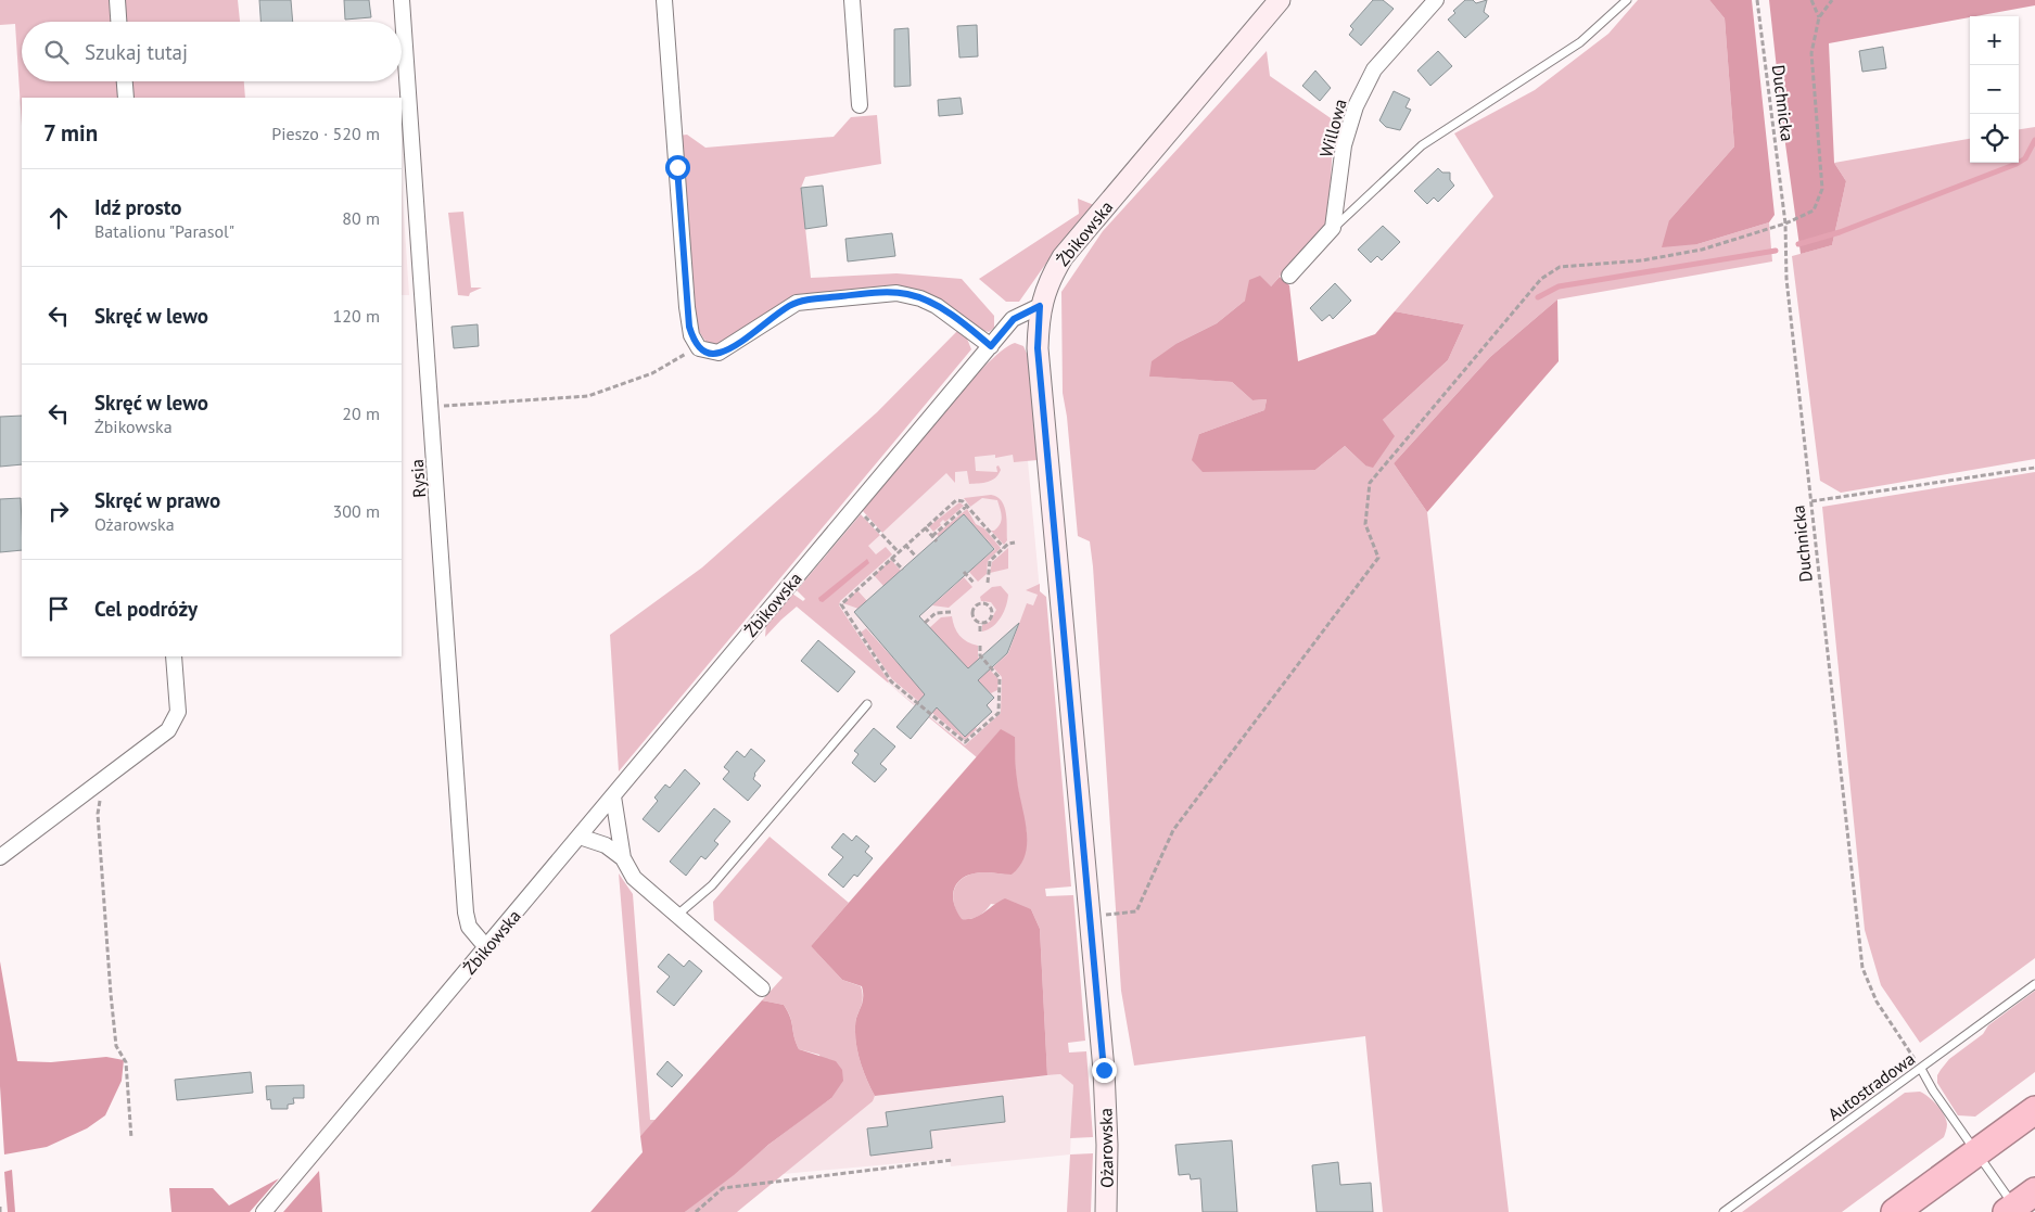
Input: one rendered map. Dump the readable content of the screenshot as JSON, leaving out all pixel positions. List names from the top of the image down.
{
  "streets": {
    "main road": ["Żbikowska", "Ożarowska"],
    "street": ["Willowa", "Rysia"],
    "lane": ["Autostradowa"],
    "path": ["Duchnicka"]
  },
  "crossings": [
    ["Duchnicka", "Autostradowa"],
    ["Żbikowska", "Rysia"],
    ["Żbikowska", "Ożarowska"]
  ],
  "page": {
    "map_buttons": ["+", "−"],
    "search": "Szukaj tutaj",
    "heading": ["7 min", "Pieszo · 520 m"],
    "list": [
      ["Idź prosto", "Batalionu \"Parasol\"", "80 m"],
      ["Skręć w lewo", "120 m"],
      ["Skręć w lewo", "Żbikowska", "20 m"],
      ["Skręć w prawo", "Ożarowska", "300 m"],
      "Cel podróży"
    ]
  }
}
